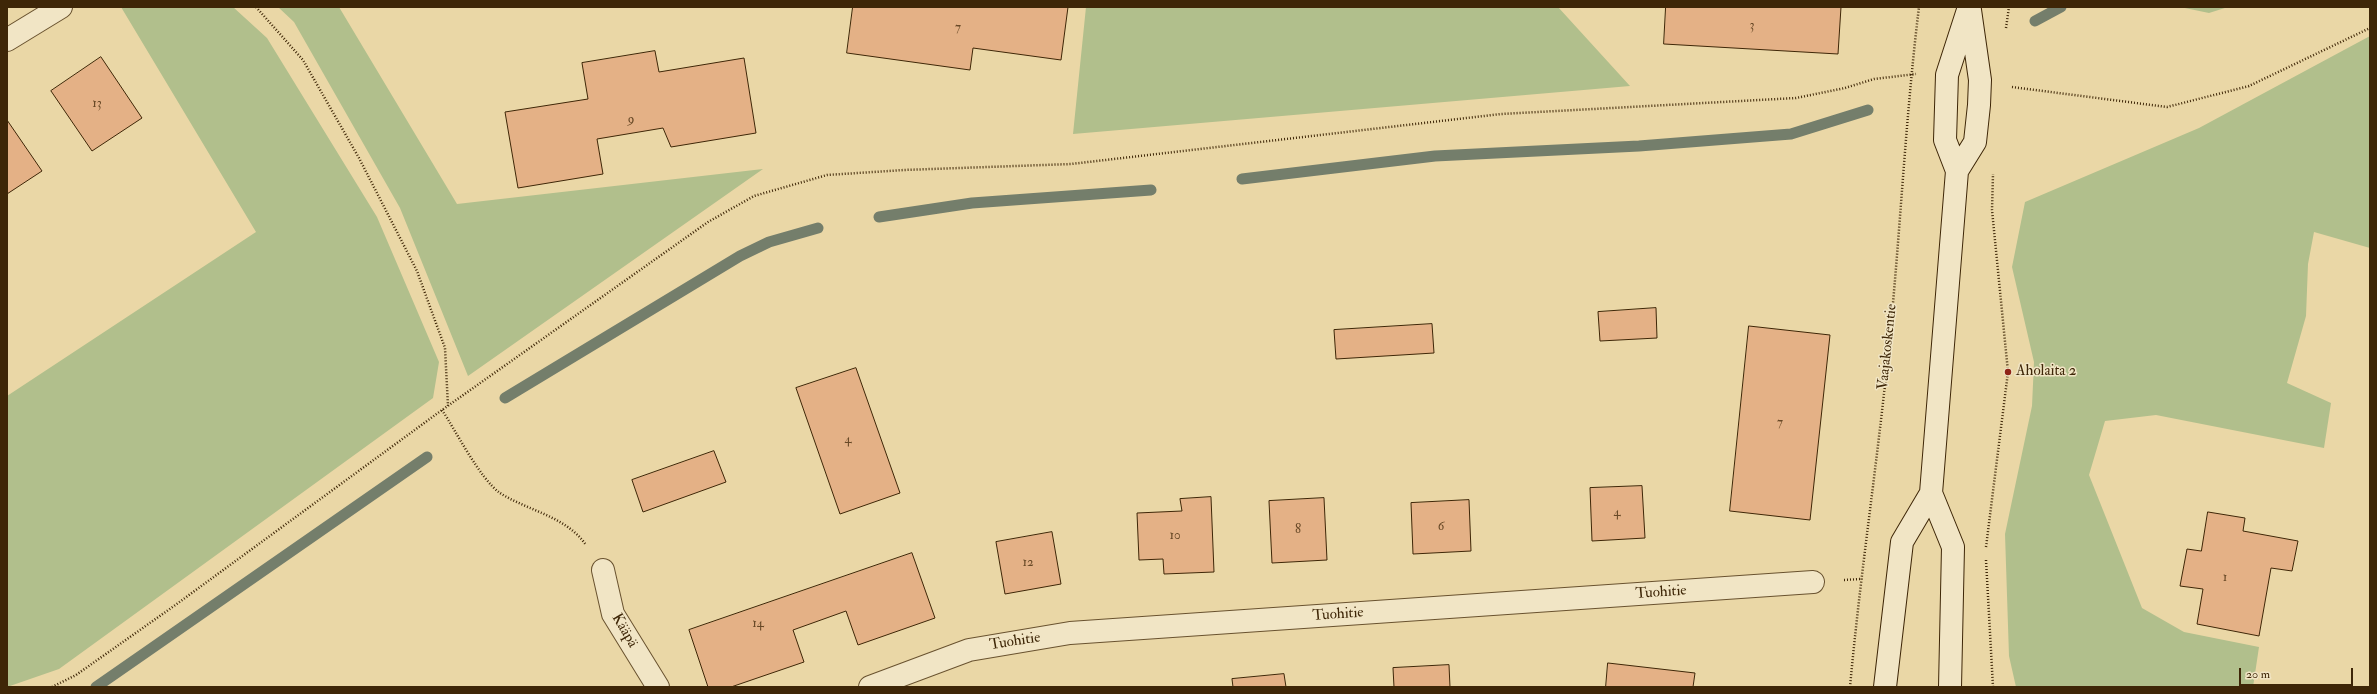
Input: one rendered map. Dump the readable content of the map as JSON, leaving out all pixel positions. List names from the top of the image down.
{
  "streets": {
    "street": ["Tuohitie", "Kääpä"],
    "path": ["Vaajakoskentie"]
  },
  "places": ["Aholaita 2"],
  "house_numbers": [
    "3",
    "7",
    "13",
    "9",
    "7",
    "4",
    "4",
    "6",
    "8",
    "10",
    "12",
    "1",
    "14"
  ],
  "scale_bar": "20 m"
}
